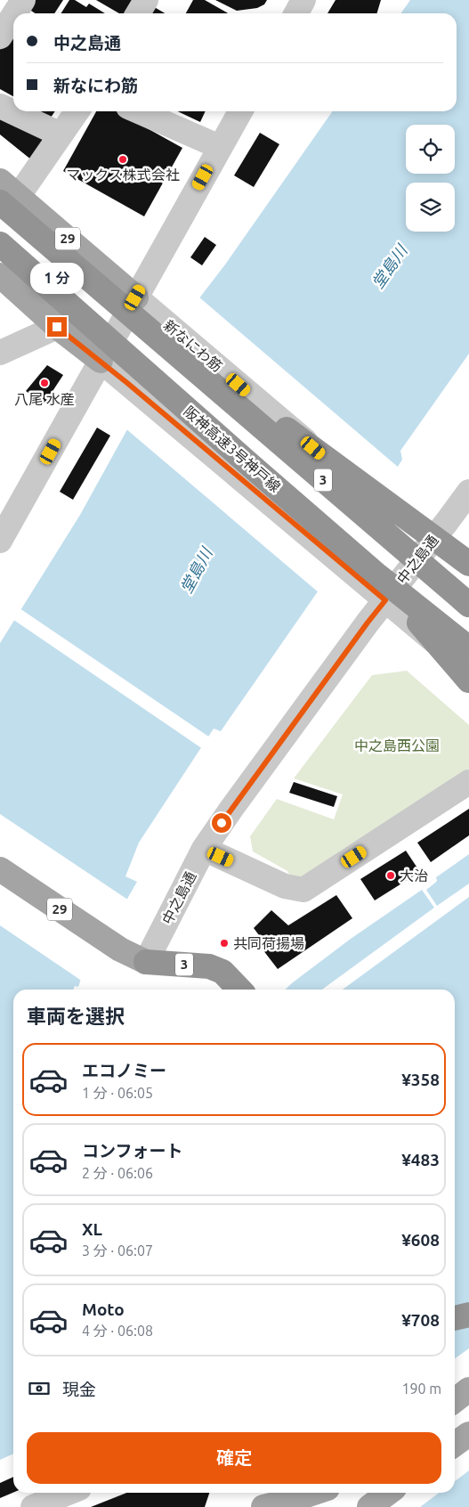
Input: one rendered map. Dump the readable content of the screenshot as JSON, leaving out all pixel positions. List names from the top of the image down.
{
  "streets": {
    "highway": ["阪神高速3号神戸線", "3"],
    "main road": ["29", "新なにわ筋"],
    "street": ["中之島通"]
  },
  "crossings": [
    ["29", "3"],
    ["29", "中之島通"],
    ["新なにわ筋", "3"],
    ["新なにわ筋", "中之島通"],
    ["3", "中之島通"]
  ],
  "water": ["堂島川"],
  "parks": ["中之島西公園"],
  "places": [
    "マックス株式会社",
    "八尾 水産",
    "大治",
    "共同荷揚場"
  ],
  "page": {
    "banner": ["中之島通", "新なにわ筋"],
    "bubble": "1 分",
    "heading": "車両を選択",
    "list": [
      {
        "name": "エコノミー",
        "note": "1 分 · 06:05",
        "value": "¥358"
      },
      {
        "name": "コンフォート",
        "note": "2 分 · 06:06",
        "value": "¥483"
      },
      {
        "name": "XL",
        "note": "3 分 · 06:07",
        "value": "¥608"
      },
      {
        "name": "Moto",
        "note": "4 分 · 06:08",
        "value": "¥708"
      }
    ],
    "pay": ["現金", "190 m"],
    "buttons": "確定"
  }
}
